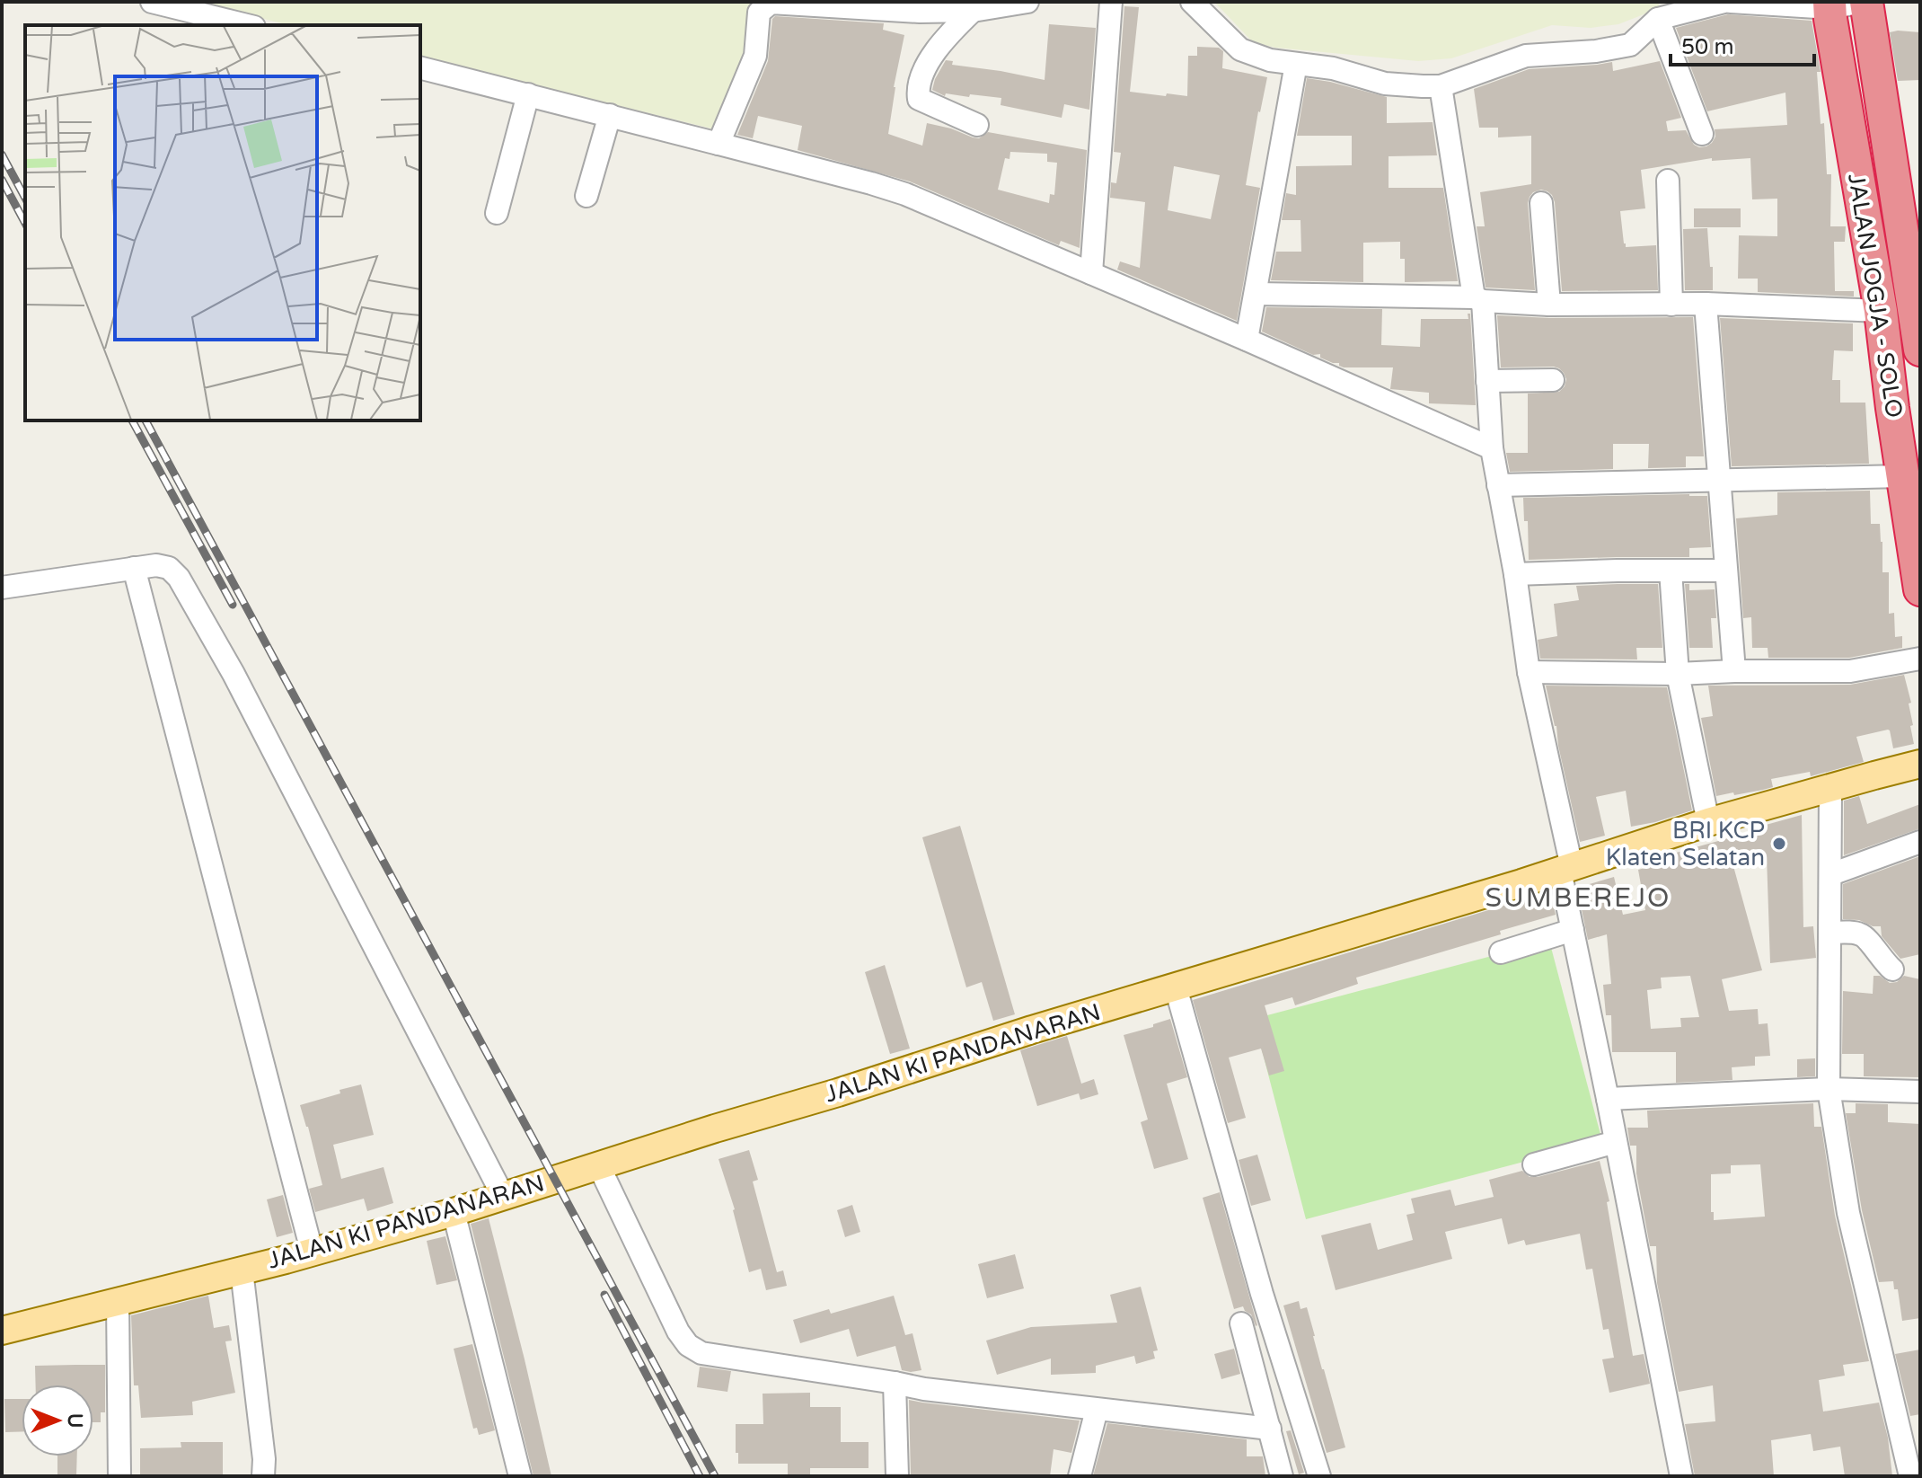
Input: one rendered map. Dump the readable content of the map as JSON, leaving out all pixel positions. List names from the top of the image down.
{
  "streets": {
    "highway": ["JALAN JOGJA - SOLO"],
    "main road": ["JALAN KI PANDANARAN"]
  },
  "districts": ["SUMBEREJO"],
  "places": ["BRI KCP Klaten Selatan"],
  "scale_bar": "50 m",
  "north": "right"
}
